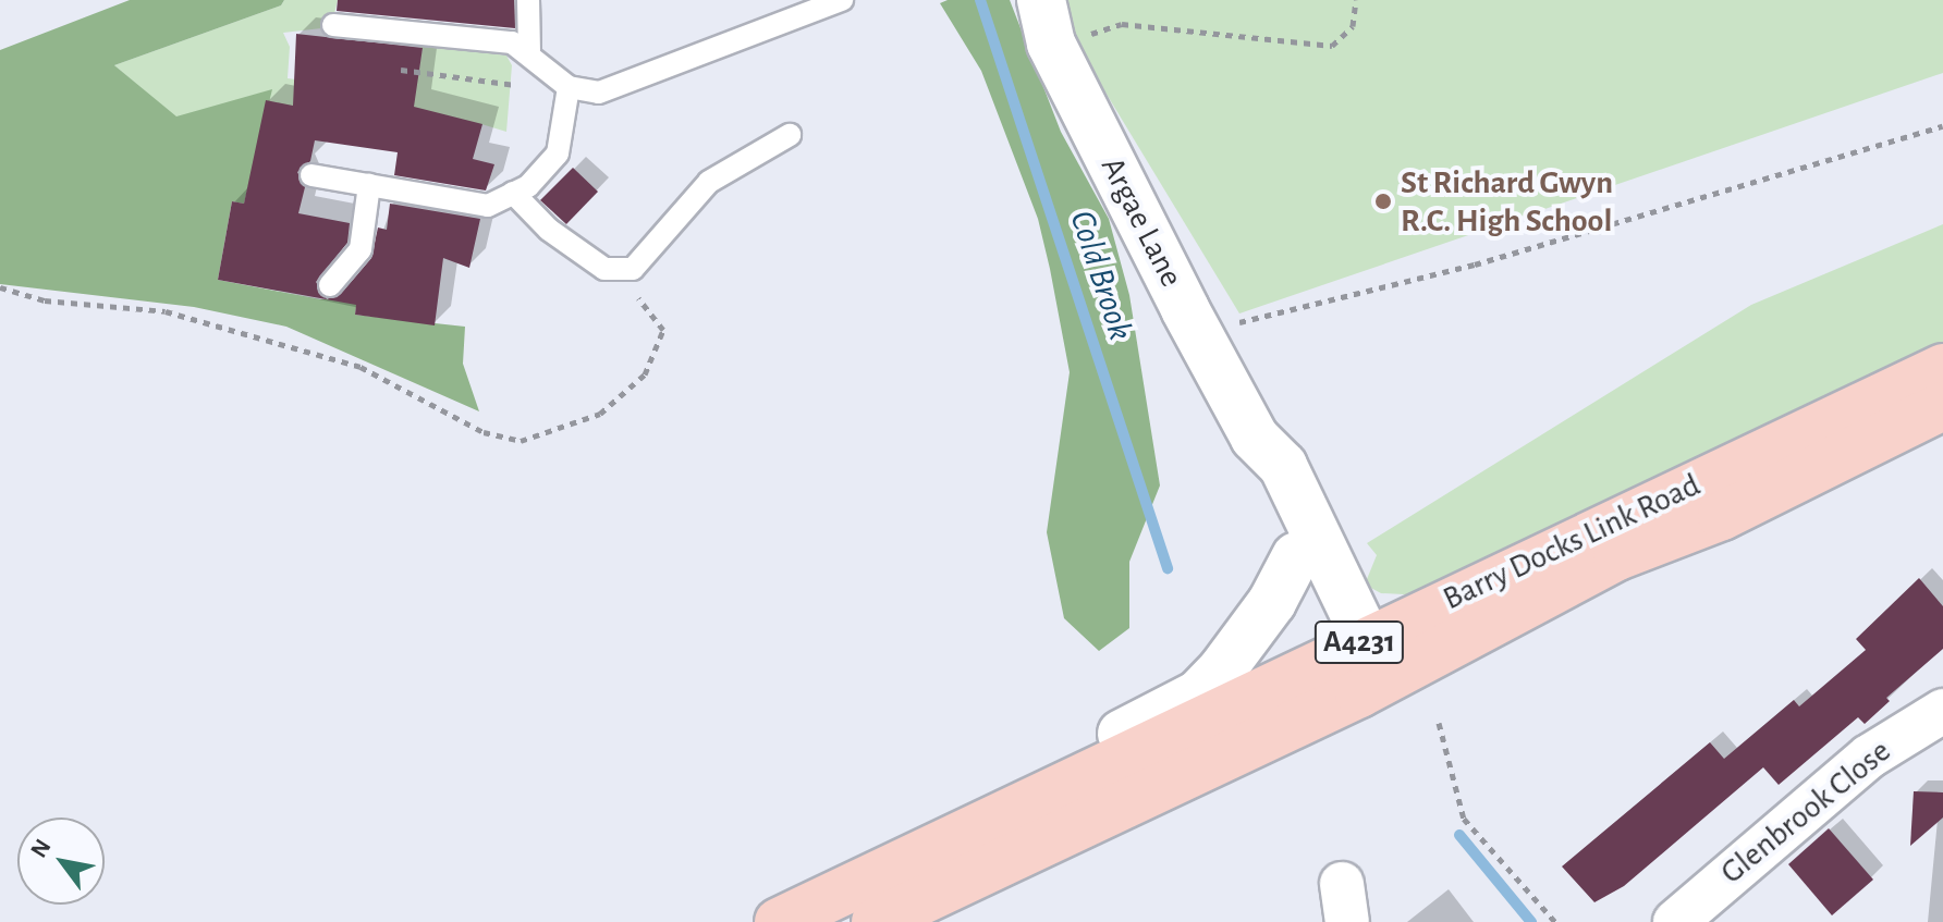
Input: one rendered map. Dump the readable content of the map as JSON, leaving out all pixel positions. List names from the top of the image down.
{
  "streets": {
    "main road": ["Barry Docks Link Road", "A4231"],
    "street": ["Argae Lane", "Glenbrook Close"]
  },
  "crossings": [
    ["Argae Lane", "Barry Docks Link Road"]
  ],
  "water": ["Cold Brook"],
  "places": ["St Richard Gwyn R.C. High School"],
  "north": "top left"
}
